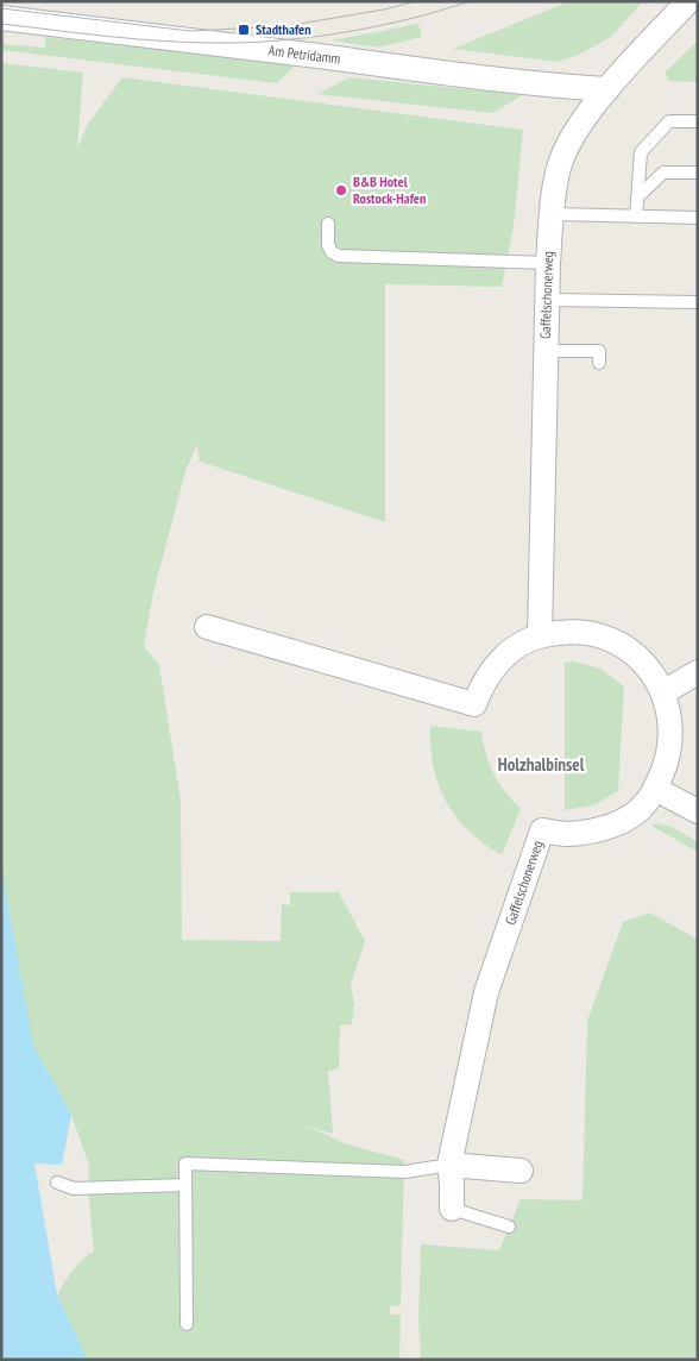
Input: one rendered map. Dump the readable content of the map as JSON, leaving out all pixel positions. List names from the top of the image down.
{
  "streets": {
    "street": ["Am Petridamm", "Gaffelschonerweg"]
  },
  "crossings": [
    ["Am Petridamm", "Gaffelschonerweg"]
  ],
  "districts": ["Holzhalbinsel"],
  "places": {
    "transit": ["Stadthafen"],
    "other": ["B&B Hotel Rostock-Hafen"]
  }
}
